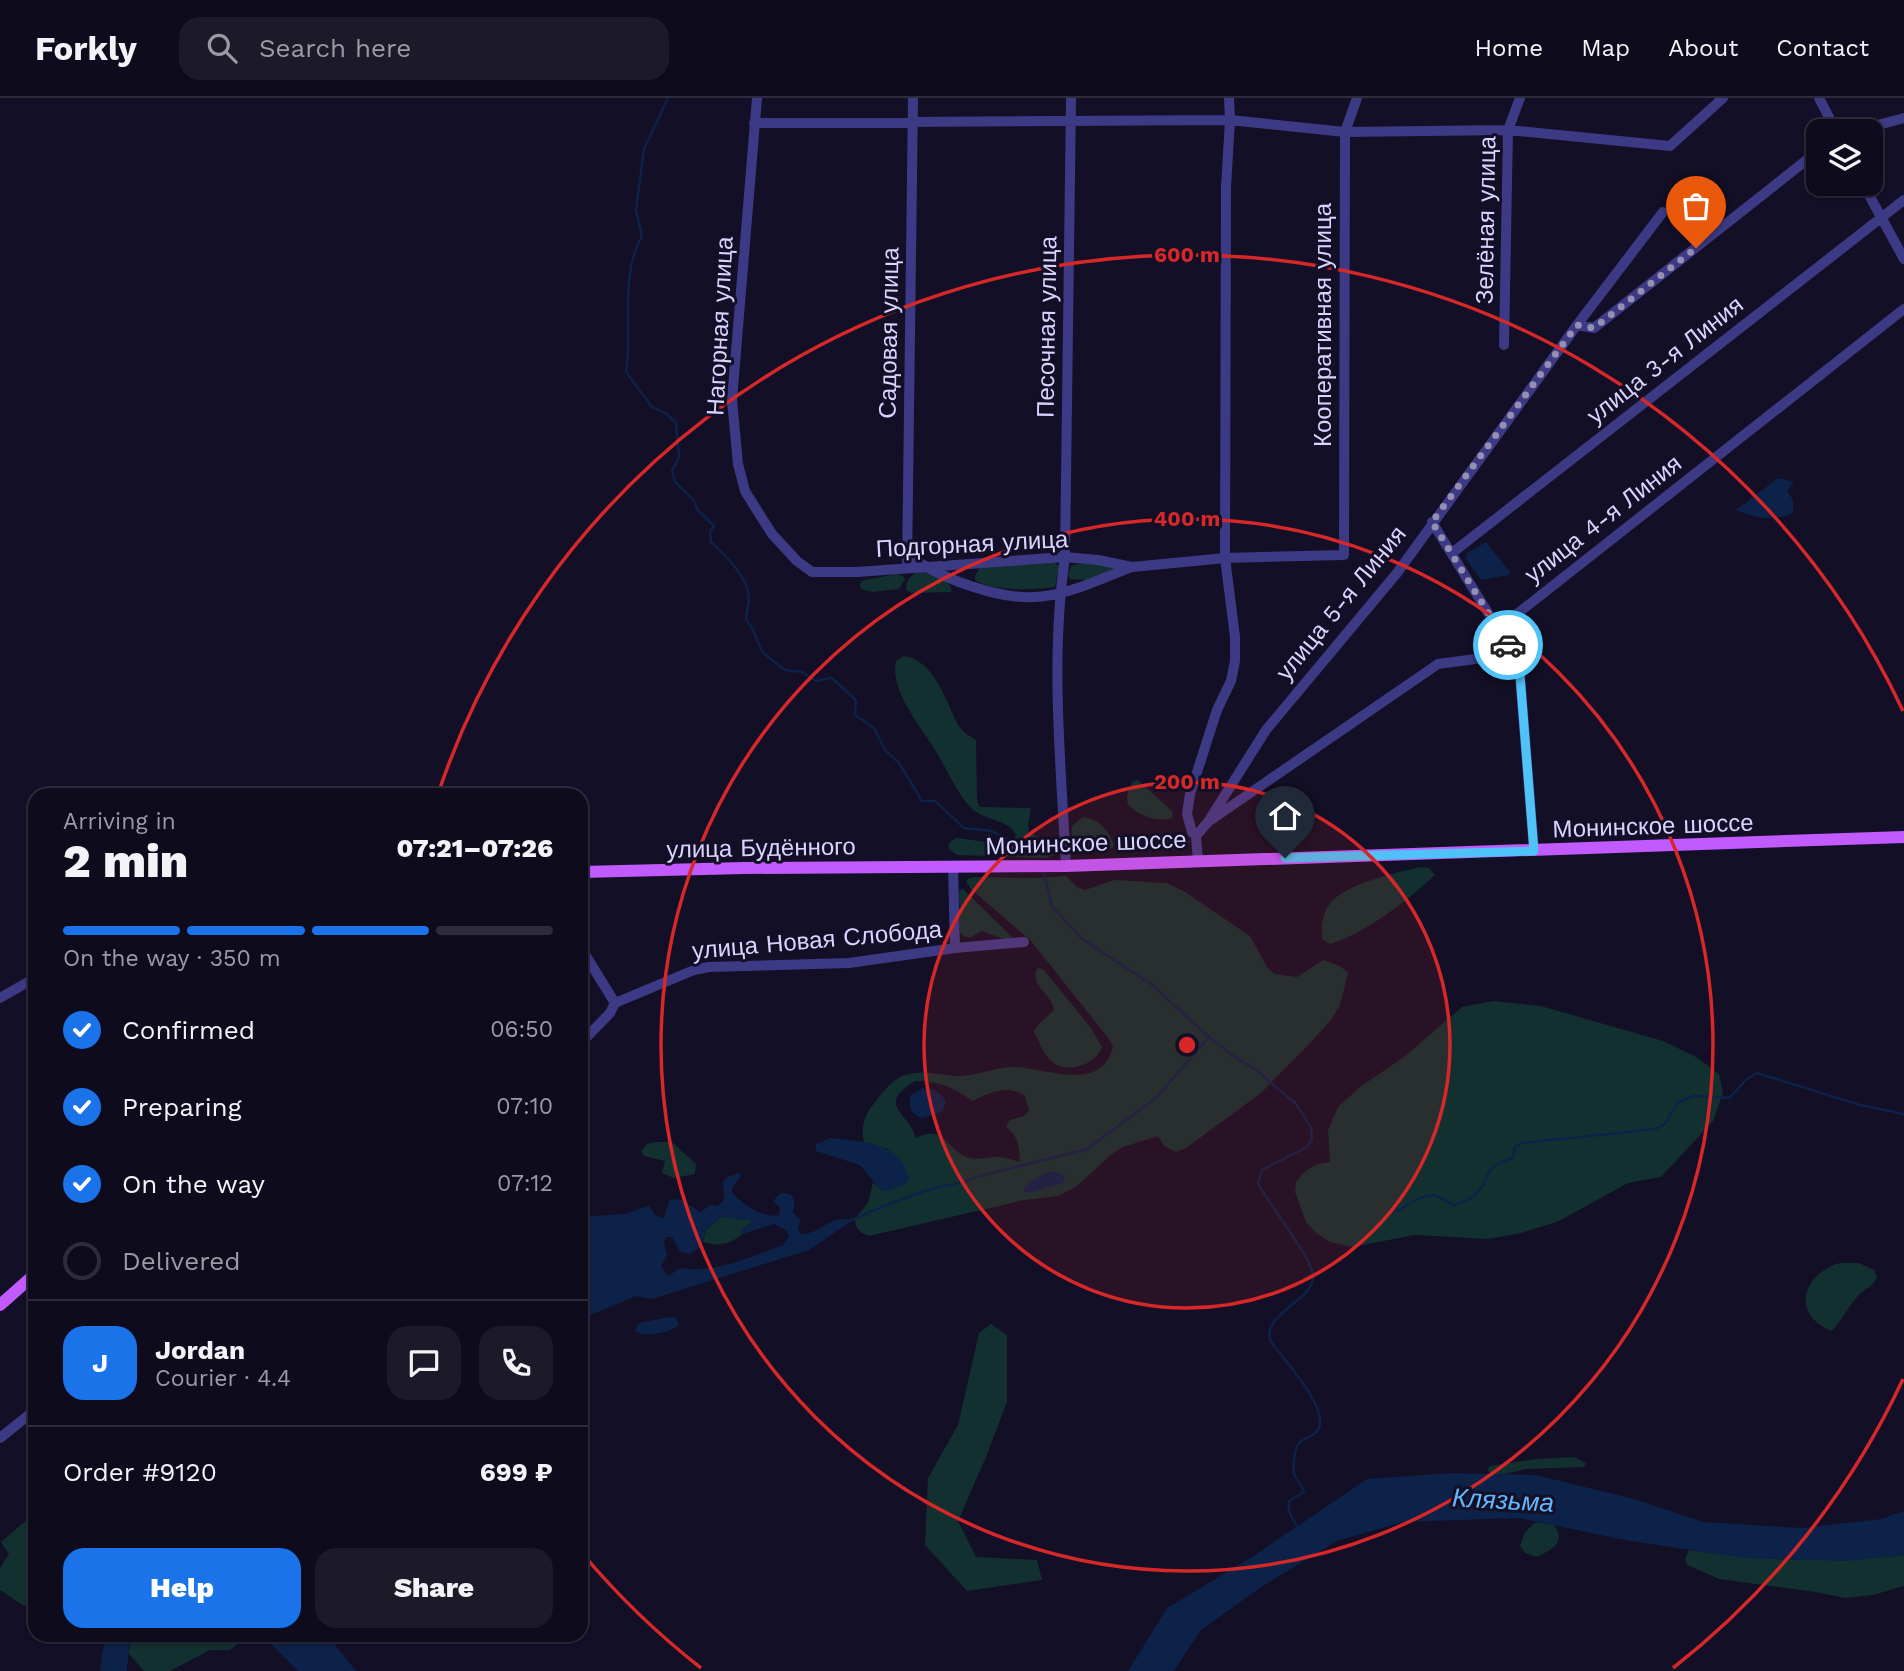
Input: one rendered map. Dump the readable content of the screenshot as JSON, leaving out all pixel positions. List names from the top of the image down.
{
  "streets": {
    "main road": ["Монинское шоссе", "улица Будённого"],
    "street": [
      "Зелёная улица",
      "Кооперативная улица",
      "Нагорная улица",
      "Песочная улица",
      "Садовая улица",
      "улица 3-я Линия",
      "улица 4-я Линия",
      "Подгорная улица",
      "улица 5-я Линия",
      "улица Новая Слобода"
    ]
  },
  "crossings": [
    ["Кооперативная улица", "Подгорная улица"],
    ["Нагорная улица", "Подгорная улица"],
    ["Песочная улица", "Подгорная улица"],
    ["Садовая улица", "Подгорная улица"],
    ["Монинское шоссе", "улица Будённого"],
    ["Монинское шоссе", "улица Новая Слобода"],
    ["улица Будённого", "улица Новая Слобода"]
  ],
  "water": ["Клязьма"],
  "page": {
    "header": "Forkly",
    "search": "Search here",
    "nav": [
      "Home",
      "Map",
      "About",
      "Contact"
    ],
    "heading": ["2 min", "Arriving in", "07:21–07:26"],
    "panel": [
      "Jordan",
      "Courier · 4.4",
      "Order #9120",
      "699 ₽"
    ],
    "bar": "On the way · 350 m",
    "list": [
      ["Confirmed", "06:50"],
      ["Preparing", "07:10"],
      ["On the way", "07:12"],
      "Delivered"
    ],
    "round": "J",
    "buttons": ["Help", "Share"]
  },
  "rings": ["600 m", "400 m", "200 m"]
}
